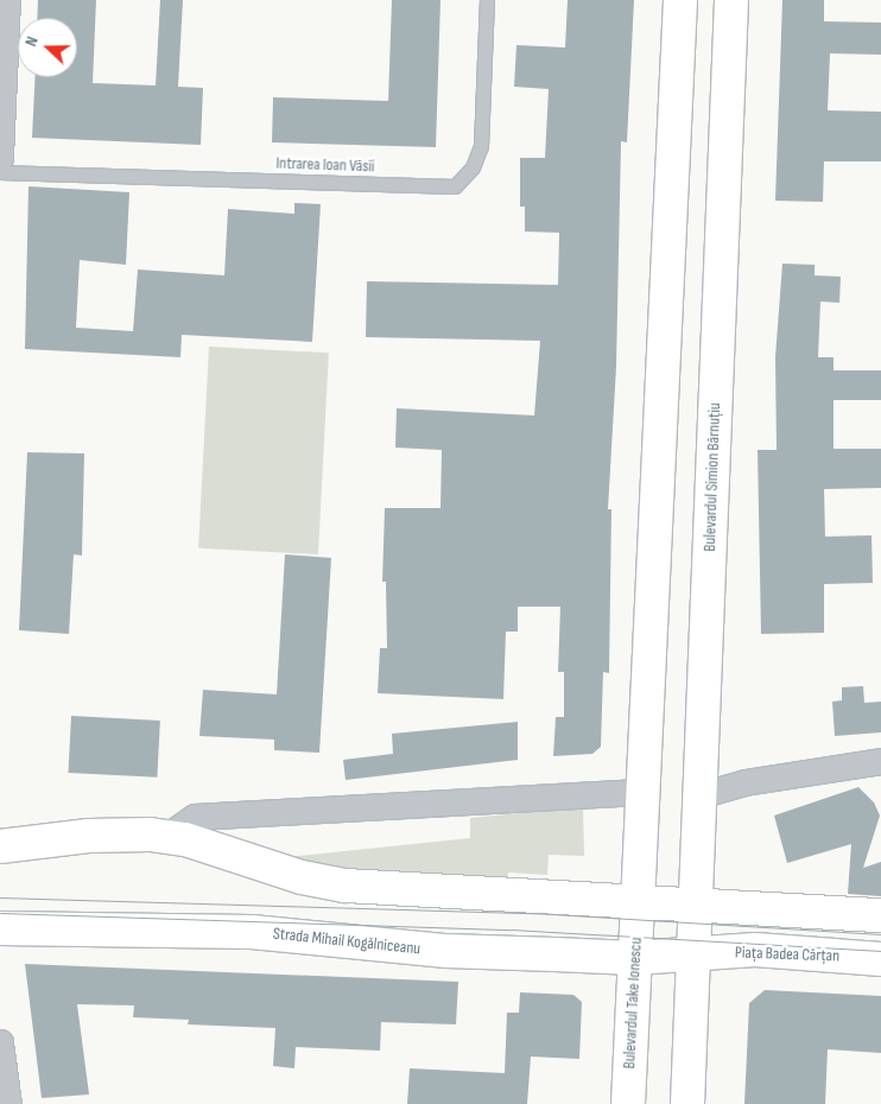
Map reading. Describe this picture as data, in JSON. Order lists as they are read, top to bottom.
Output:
{
  "streets": {
    "main road": [
      "Bulevardul Simion Bărnuțiu",
      "Strada Mihail Kogălniceanu",
      "Piața Badea Cârțan",
      "Bulevardul Take Ionescu"
    ],
    "lane": ["Intrarea Ioan Văsîi"]
  },
  "crossings": [
    ["Bulevardul Simion Bărnuțiu", "Strada Mihail Kogălniceanu"],
    ["Bulevardul Simion Bărnuțiu", "Piața Badea Cârțan"],
    ["Strada Mihail Kogălniceanu", "Piața Badea Cârțan"],
    ["Strada Mihail Kogălniceanu", "Bulevardul Take Ionescu"]
  ],
  "north": "left"
}
